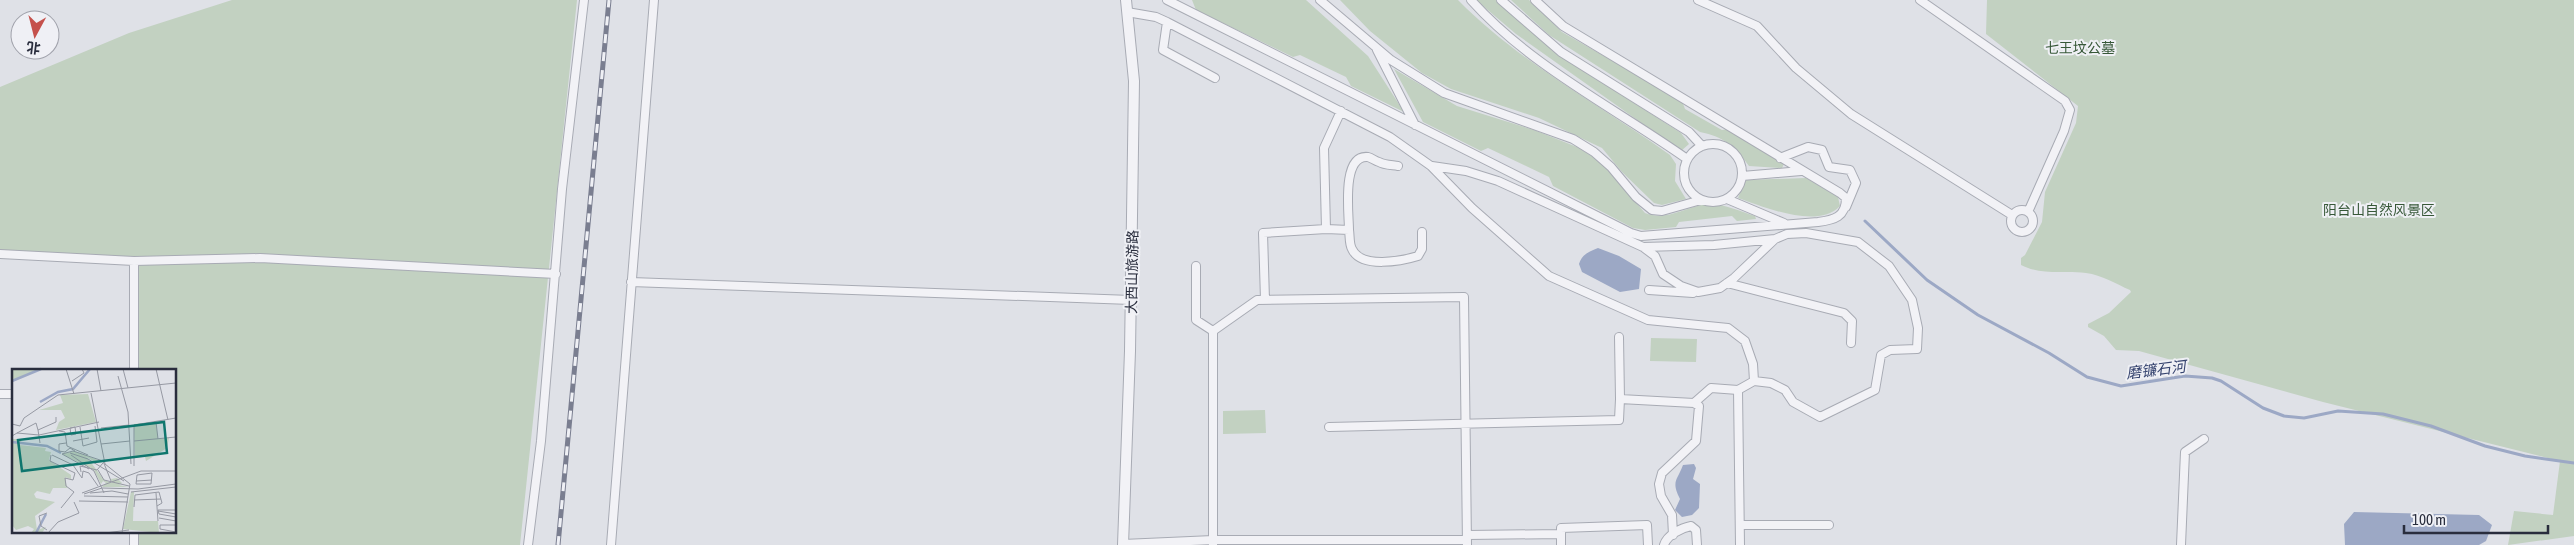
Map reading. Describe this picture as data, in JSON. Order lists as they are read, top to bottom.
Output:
{
  "streets": {
    "street": ["大西山旅游路"]
  },
  "water": ["磨镰石河"],
  "parks": ["七王坟公墓", "阳台山自然风景区"],
  "scale_bar": "100 m",
  "north": "bottom"
}
